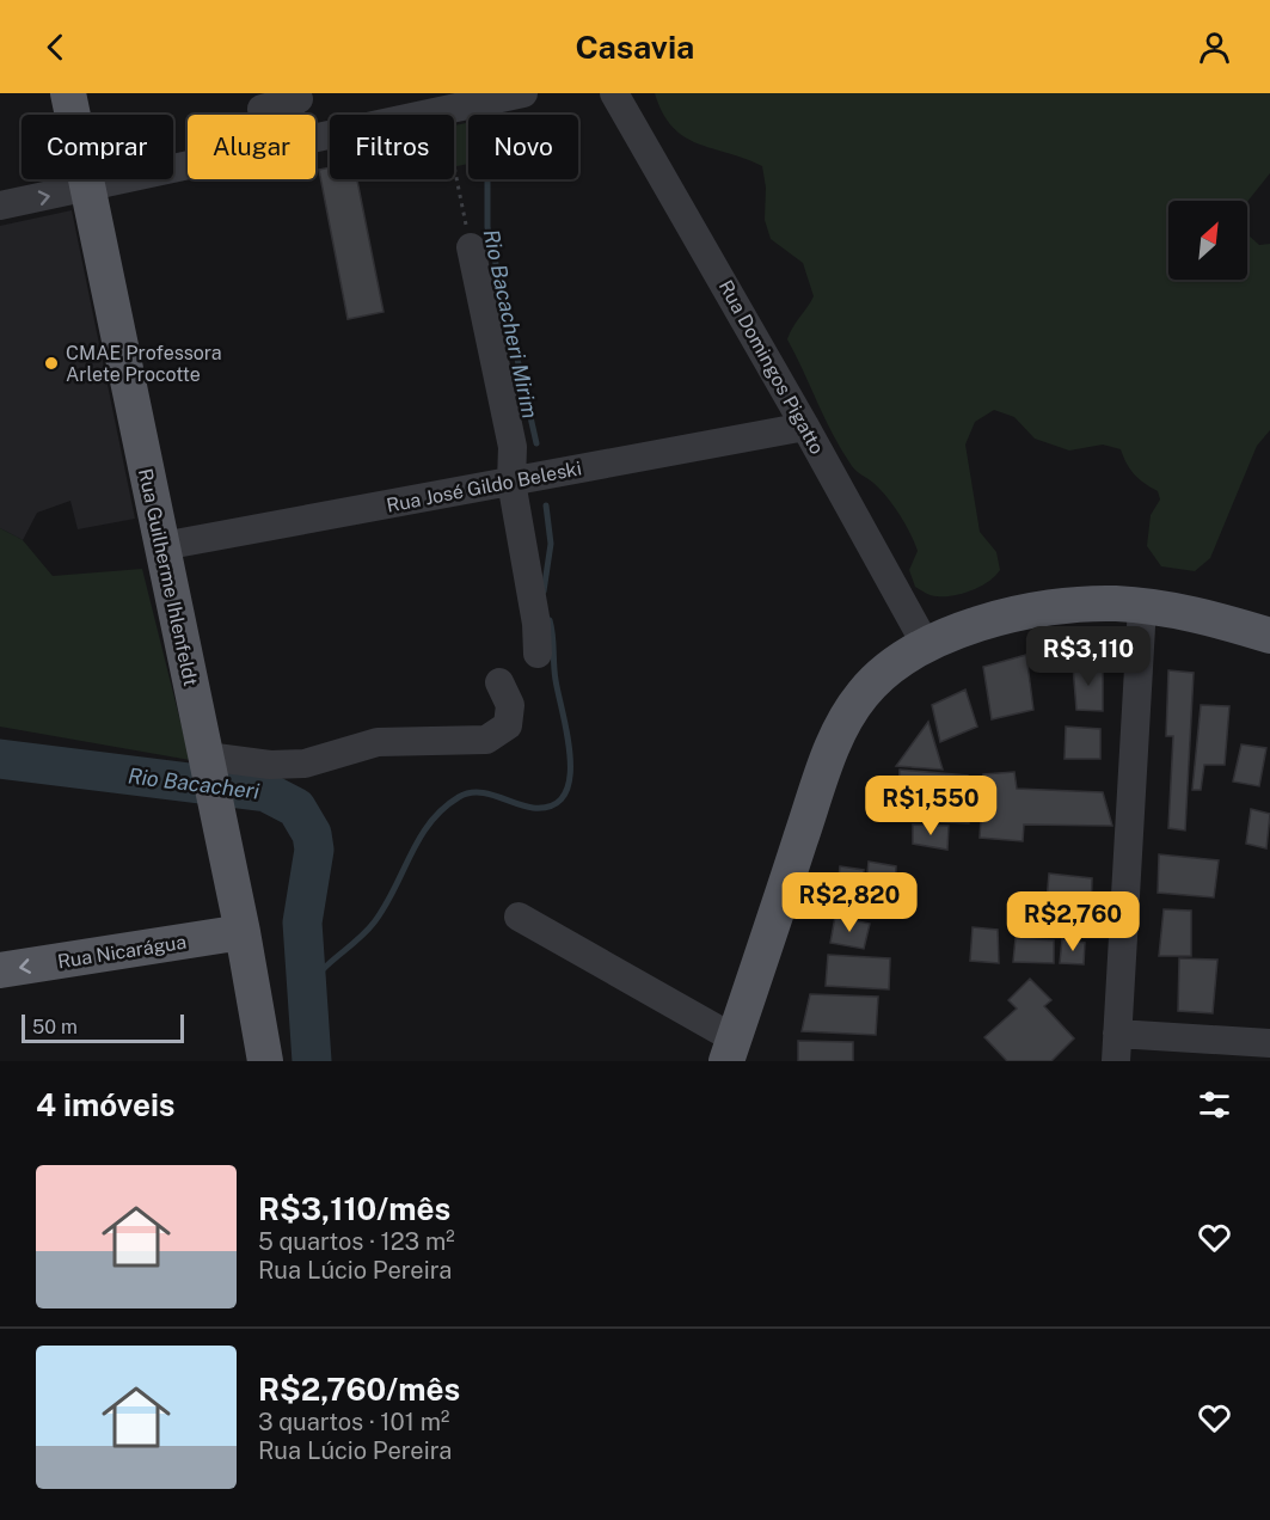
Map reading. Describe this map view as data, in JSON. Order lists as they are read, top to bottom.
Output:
{
  "streets": {
    "main road": ["Rua Guilherme Ihlenfeldt", "Rua Nicarágua"],
    "street": ["Rua Domingos Pigatto", "Rua José Gildo Beleski"]
  },
  "crossings": [
    ["Rua Domingos Pigatto", "Rua José Gildo Beleski"],
    ["Rua José Gildo Beleski", "Rua Guilherme Ihlenfeldt"],
    ["Rua Guilherme Ihlenfeldt", "Rua Nicarágua"]
  ],
  "one_way": ["Rua Nicarágua"],
  "water": ["Rio Bacacheri Mirim", "Rio Bacacheri"],
  "places": ["CMAE Professora Arlete Procotte"],
  "scale_bar": "50 m",
  "north": "top right",
  "page": {
    "header": "Casavia",
    "chip": [
      "Comprar",
      "Alugar",
      "Filtros",
      "Novo"
    ],
    "price": [
      "R$3,110",
      "R$1,550",
      "R$2,820",
      "R$2,760"
    ],
    "scale": "50 m",
    "heading": "4 imóveis",
    "list": [
      {
        "name": "R$3,110/mês",
        "note": "5 quartos · 123 m² · Rua Lúcio Pereira"
      },
      {
        "name": "R$2,760/mês",
        "note": "3 quartos · 101 m² · Rua Lúcio Pereira"
      }
    ]
  }
}
